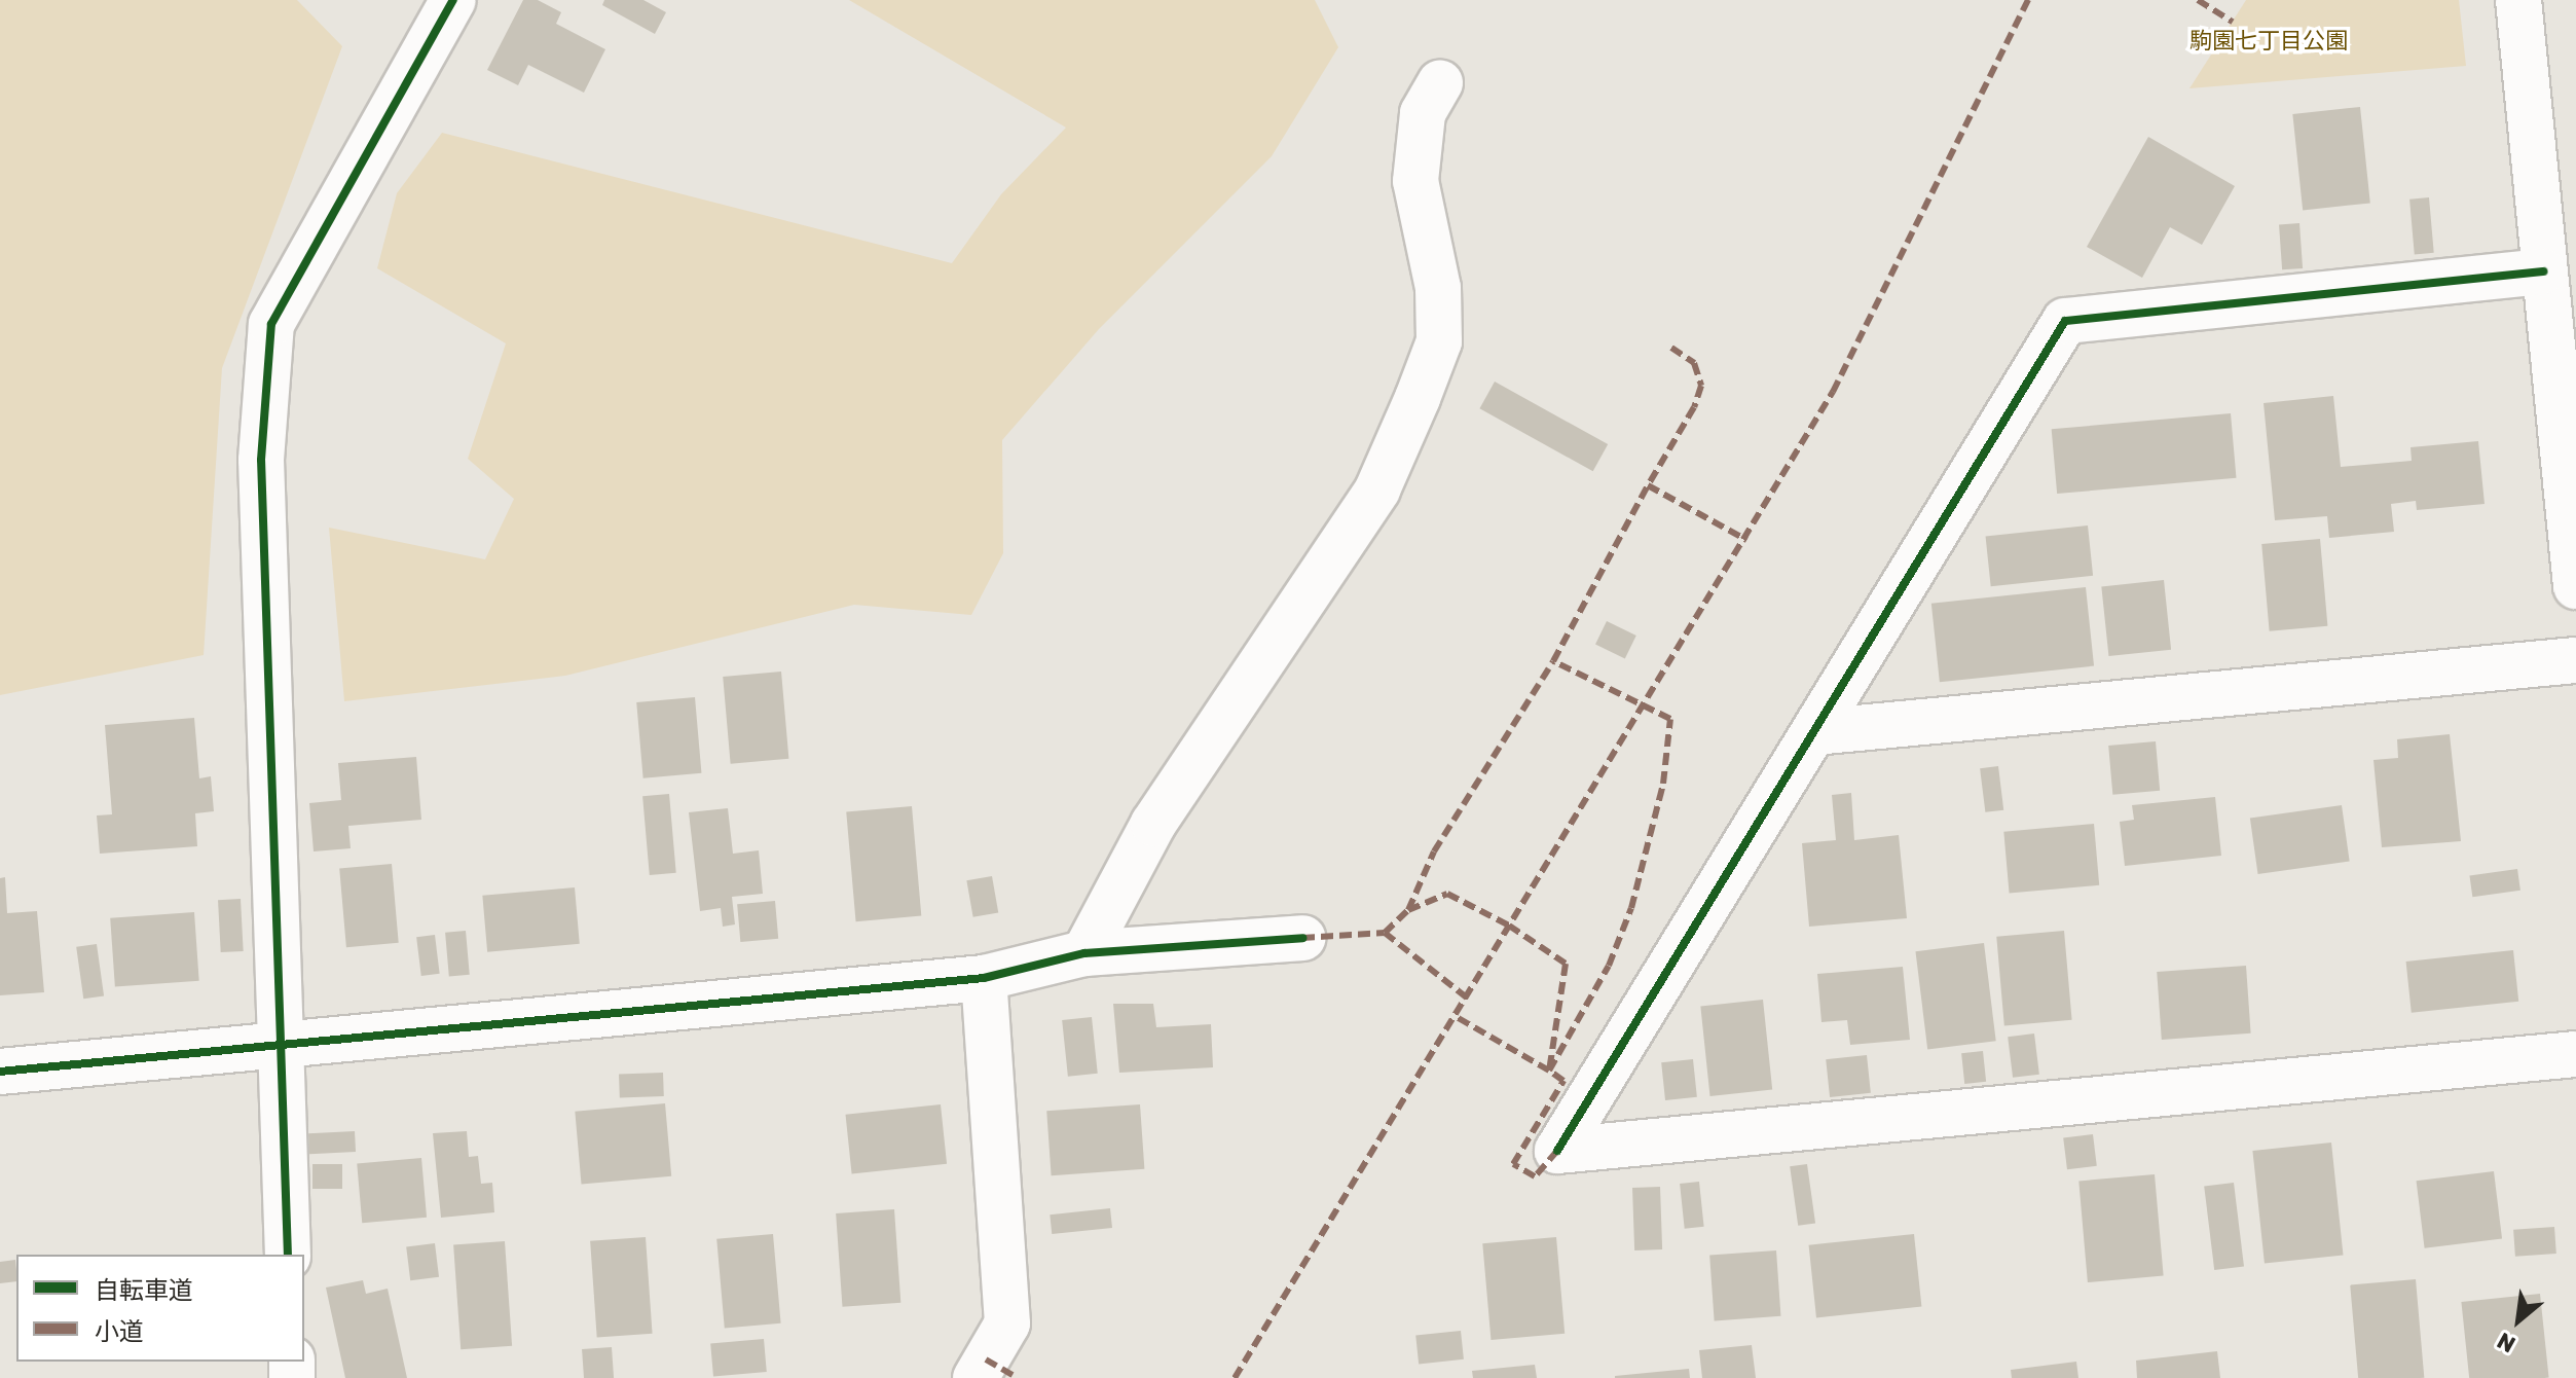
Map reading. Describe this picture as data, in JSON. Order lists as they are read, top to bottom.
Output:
{
  "parks": ["駒園七丁目公園"],
  "legend": ["自転車道", "小道"],
  "north": "bottom left"
}
